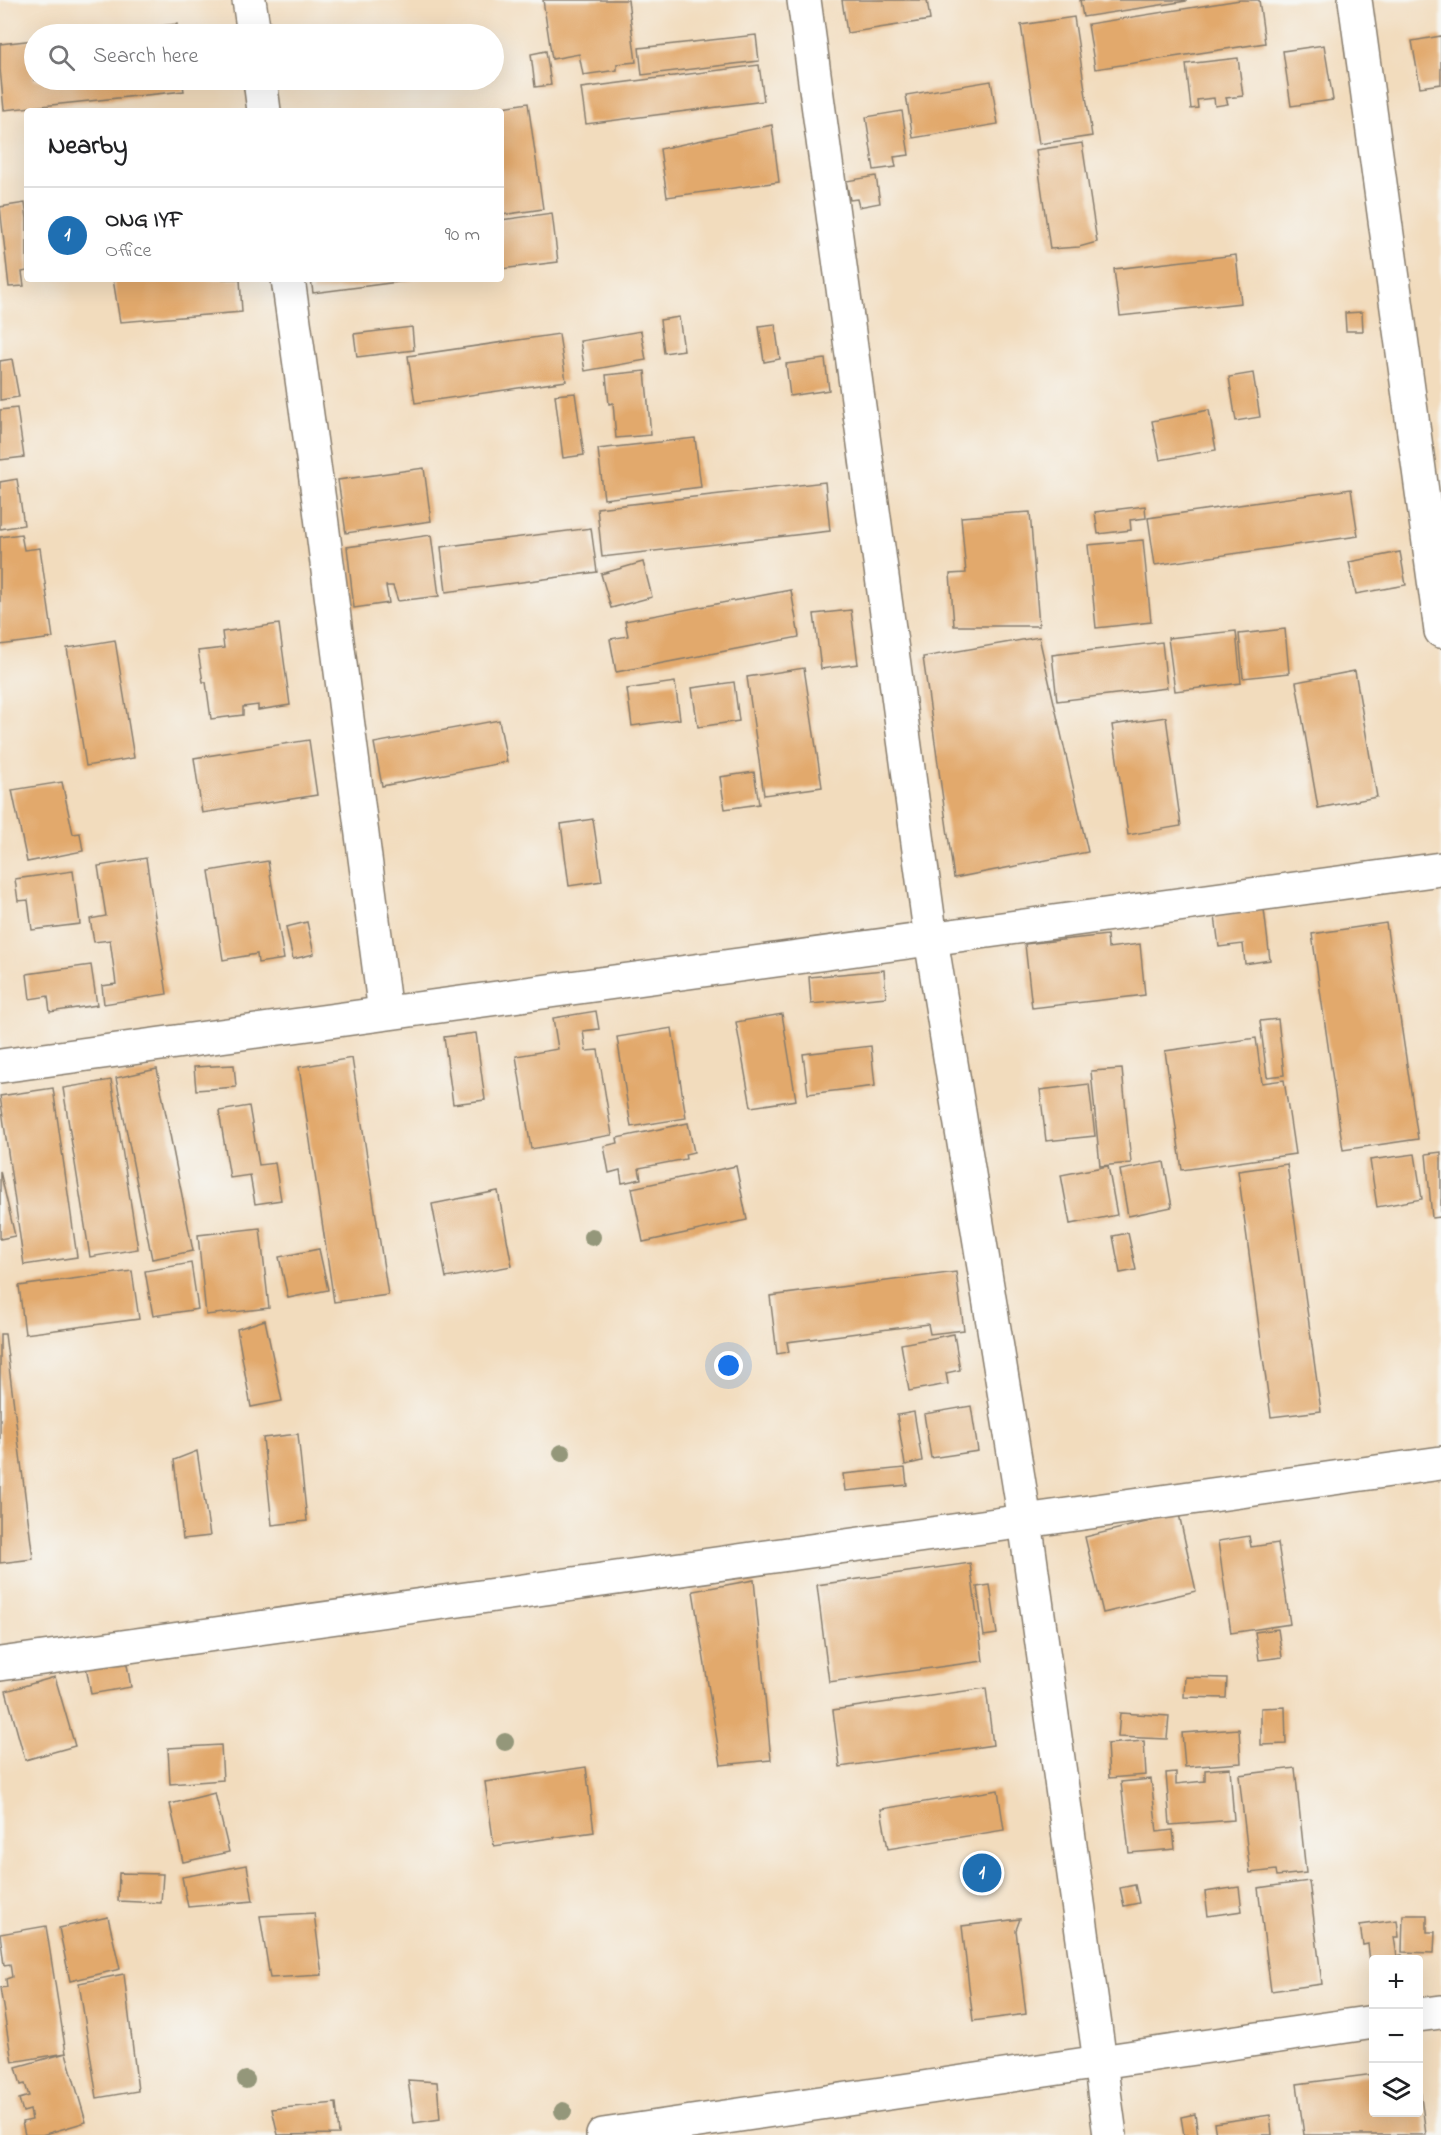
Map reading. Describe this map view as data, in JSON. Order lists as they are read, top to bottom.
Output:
{
  "page": {
    "search": "Search here",
    "heading": "Nearby",
    "list": [
      {
        "mark": "1",
        "name": "ONG IYF",
        "note": "Office",
        "value": "90 m"
      }
    ],
    "pins": "1",
    "map_buttons": ["+", "−"]
  }
}
